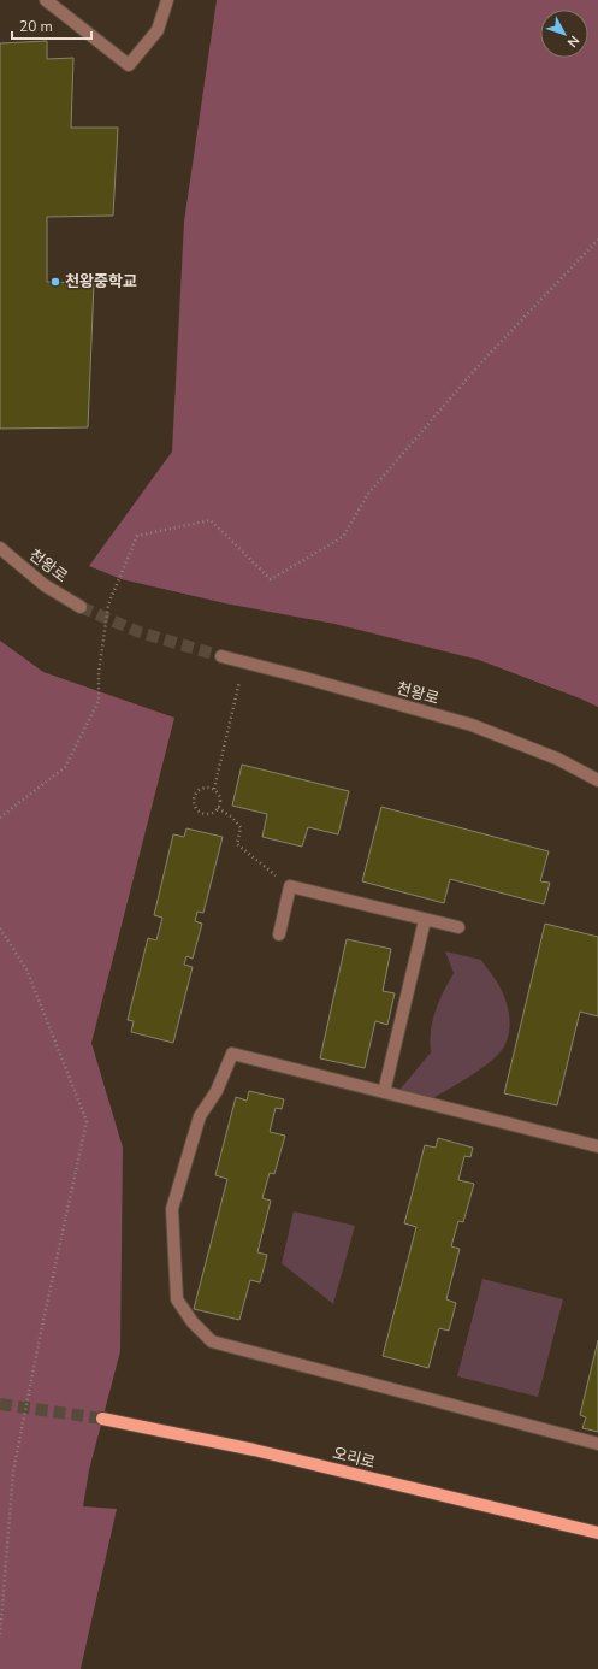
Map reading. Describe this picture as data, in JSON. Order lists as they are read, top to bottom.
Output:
{
  "streets": {
    "main road": ["오리로"],
    "street": ["천왕로"]
  },
  "places": ["천왕중학교"],
  "scale_bar": "20 m",
  "north": "bottom right"
}
